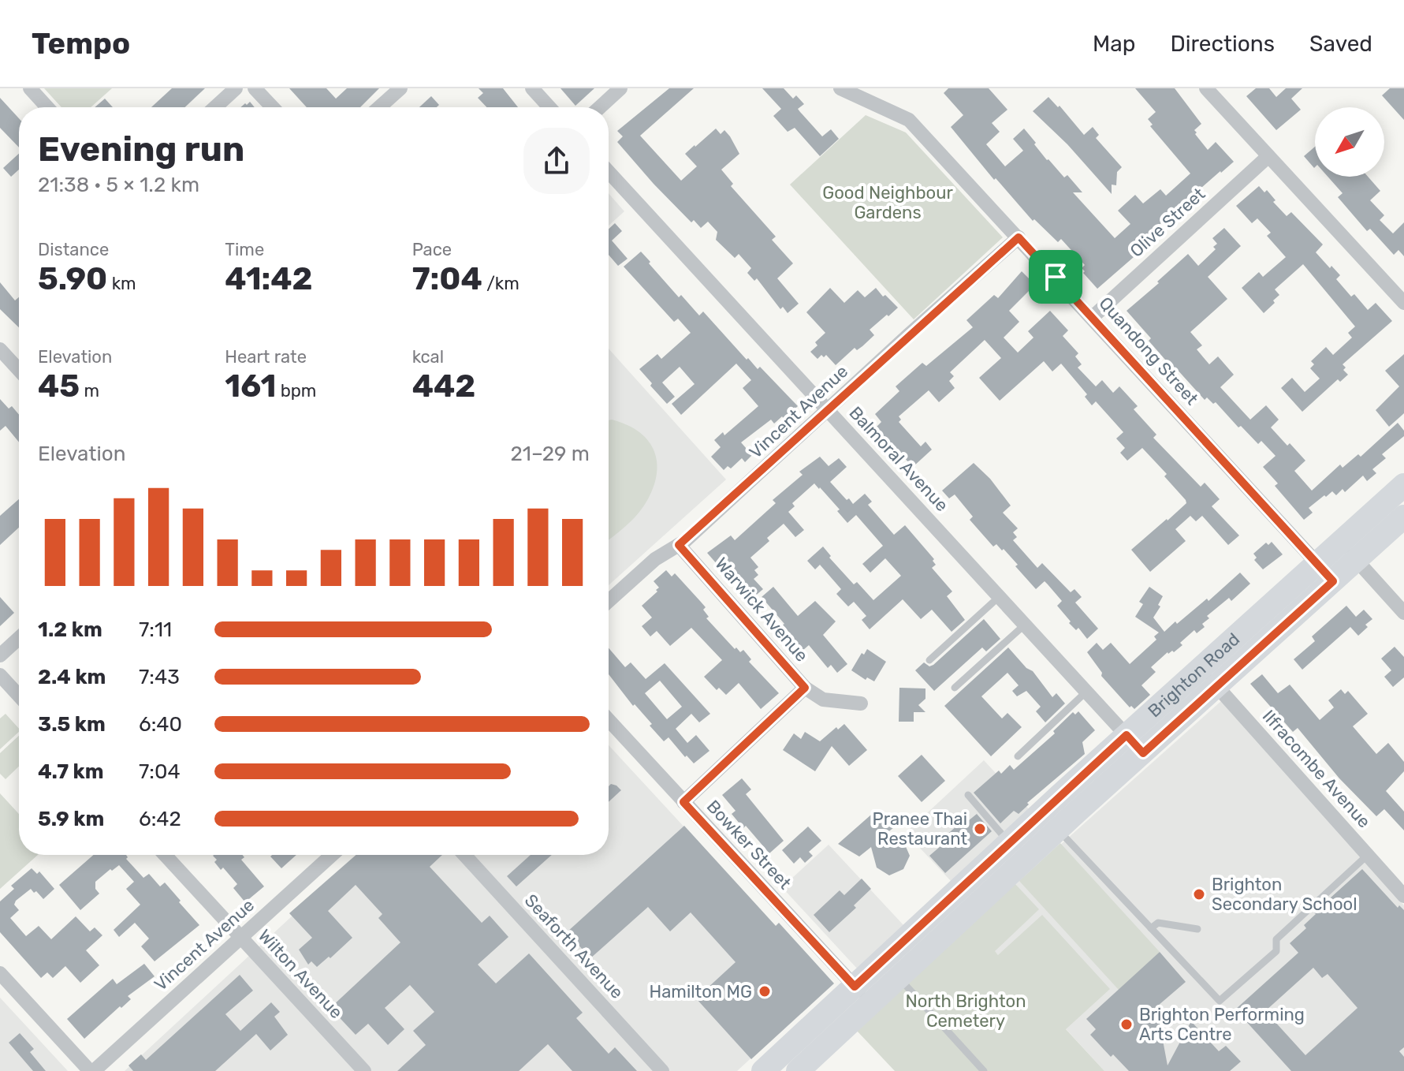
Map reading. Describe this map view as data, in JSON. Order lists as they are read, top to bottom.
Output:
{
  "streets": {
    "main road": ["Brighton Road"],
    "street": [
      "Olive Street",
      "Quandong Street",
      "Vincent Avenue",
      "Balmoral Avenue",
      "Warwick Avenue",
      "Ilfracombe Avenue",
      "Bowker Street",
      "Seaforth Avenue",
      "Wilton Avenue"
    ]
  },
  "crossings": [
    ["Olive Street", "Quandong Street"],
    ["Quandong Street", "Vincent Avenue"],
    ["Quandong Street", "Brighton Road"],
    ["Vincent Avenue", "Balmoral Avenue"],
    ["Vincent Avenue", "Warwick Avenue"],
    ["Vincent Avenue", "Wilton Avenue"],
    ["Balmoral Avenue", "Brighton Road"],
    ["Warwick Avenue", "Bowker Street"],
    ["Brighton Road", "Ilfracombe Avenue"],
    ["Brighton Road", "Bowker Street"]
  ],
  "parks": ["Good Neighbour Gardens", "North Brighton Cemetery"],
  "places": [
    "Pranee Thai Restaurant",
    "Brighton Secondary School",
    "Hamilton MG",
    "Brighton Performing Arts Centre"
  ],
  "north": "bottom left",
  "page": {
    "header": "Tempo",
    "nav": ["Map", "Directions", "Saved"],
    "heading": ["Evening run", "21:38 · 5 × 1.2 km"],
    "stats": [
      ["Distance", "5.90 km"],
      ["Time", "41:42"],
      ["Pace", "7:04 /km"],
      ["Elevation", "45 m"],
      ["Heart rate", "161 bpm"],
      ["kcal", "442"]
    ],
    "chart": ["Elevation", "21–29 m"],
    "list": [
      {
        "name": "1.2 km",
        "note": "7:11"
      },
      {
        "name": "2.4 km",
        "note": "7:43"
      },
      {
        "name": "3.5 km",
        "note": "6:40"
      },
      {
        "name": "4.7 km",
        "note": "7:04"
      },
      {
        "name": "5.9 km",
        "note": "6:42"
      }
    ]
  }
}
